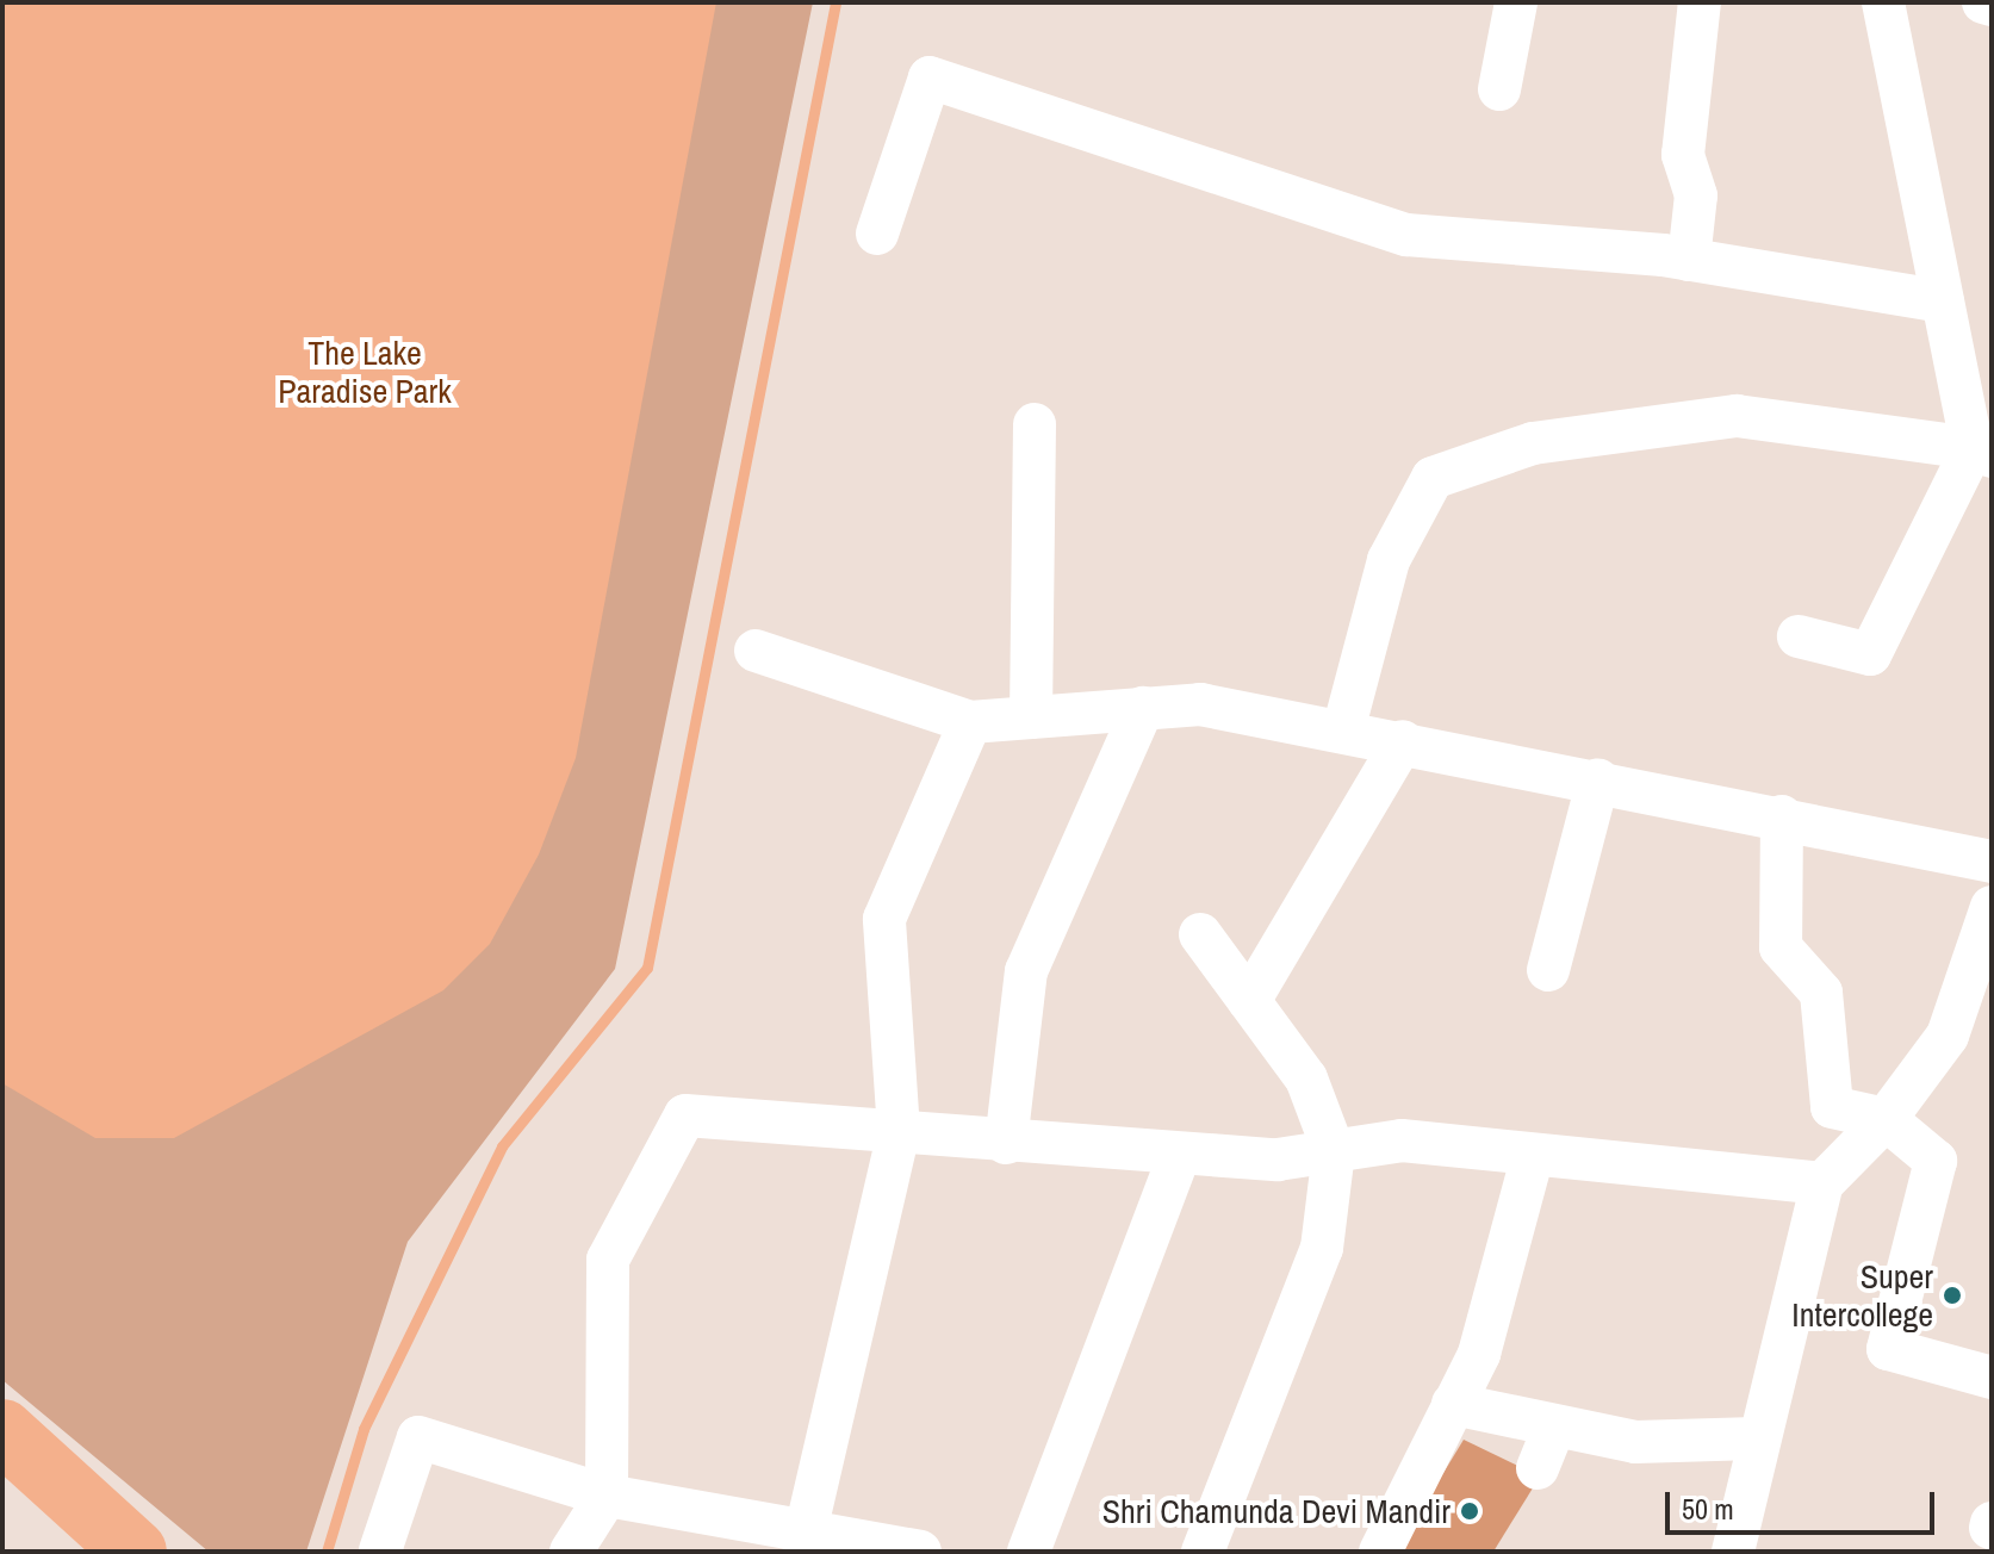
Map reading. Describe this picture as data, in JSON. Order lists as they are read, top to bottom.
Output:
{
  "parks": ["The Lake Paradise Park"],
  "places": ["Super Intercollege", "Shri Chamunda Devi Mandir"],
  "scale_bar": "50 m"
}
